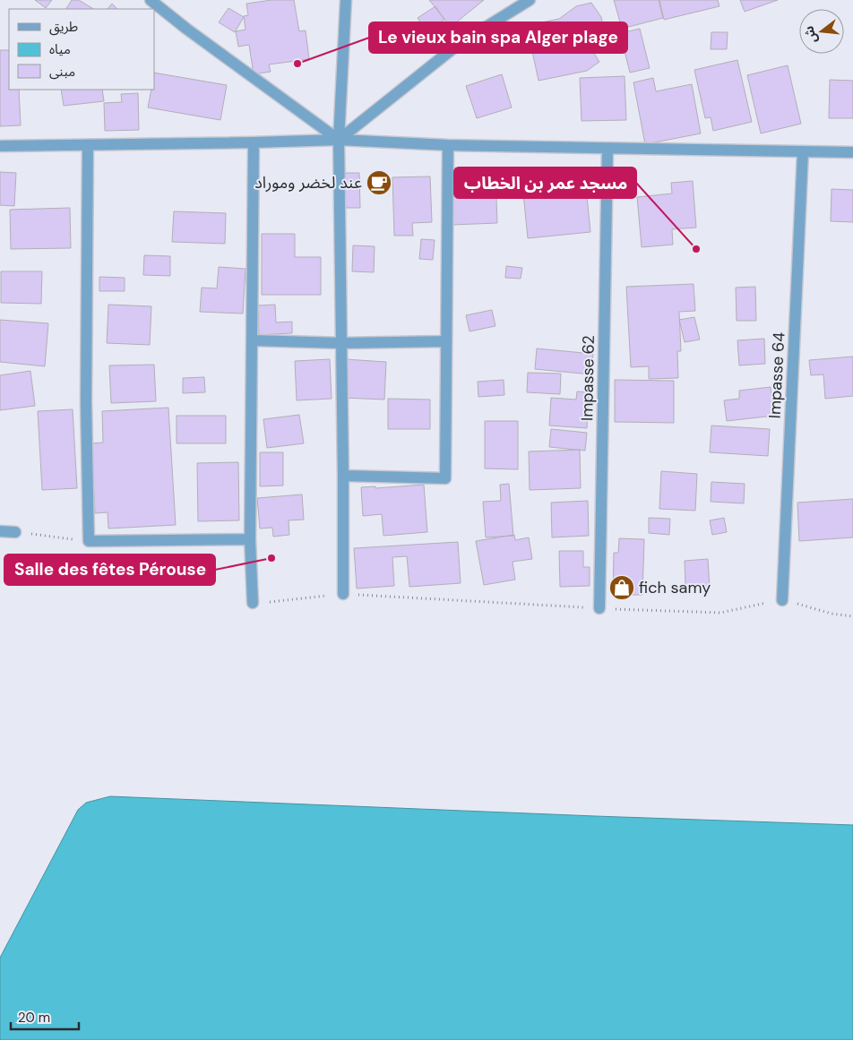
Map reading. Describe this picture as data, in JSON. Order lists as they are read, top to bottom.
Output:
{
  "streets": {
    "street": ["Impasse 64", "Impasse 62"]
  },
  "places": {
    "other": ["Le vieux bain spa Alger plage", "مسجد عمر بن الخطاب", "Salle des fêtes Pérouse"],
    "cafe": ["عند لخضر وموراد"],
    "shop": ["fich samy"]
  },
  "legend": ["طريق", "مياه", "مبنى"],
  "scale_bar": "20 m",
  "north": "left"
}
